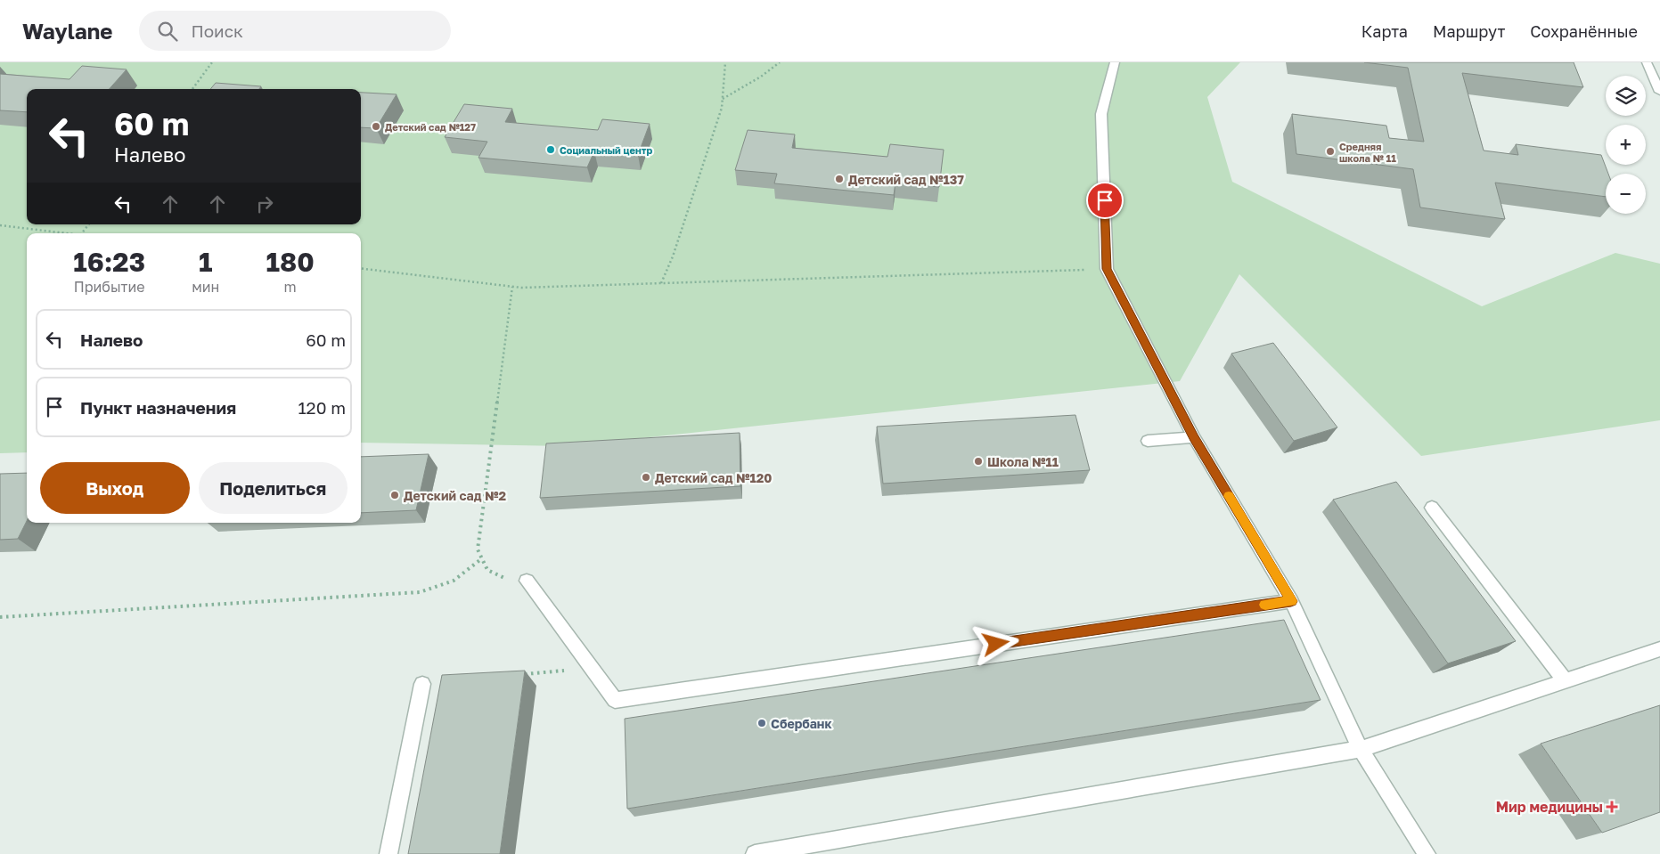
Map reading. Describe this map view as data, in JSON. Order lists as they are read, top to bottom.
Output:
{
  "places": {
    "other": [
      "Детский сад №127",
      "Социальный центр",
      "Средняя школа № 11",
      "Детский сад №137",
      "Школа №11",
      "Детский сад №120",
      "Детский сад №2",
      "Сбербанк"
    ],
    "health": ["Мир медицины"]
  },
  "page": {
    "header": "Waylane",
    "search": "Поиск",
    "nav": ["Карта", "Маршрут", "Сохранённые"],
    "map_buttons": ["+", "−"],
    "turn": ["60 m", "Налево"],
    "eta": [
      "16:23",
      "Прибытие",
      "1",
      "мин",
      "180",
      "m"
    ],
    "list": [
      {
        "name": "Налево",
        "value": "60 m"
      },
      {
        "name": "Пункт назначения",
        "value": "120 m"
      }
    ],
    "buttons": ["Выход", "Поделиться"]
  }
}
